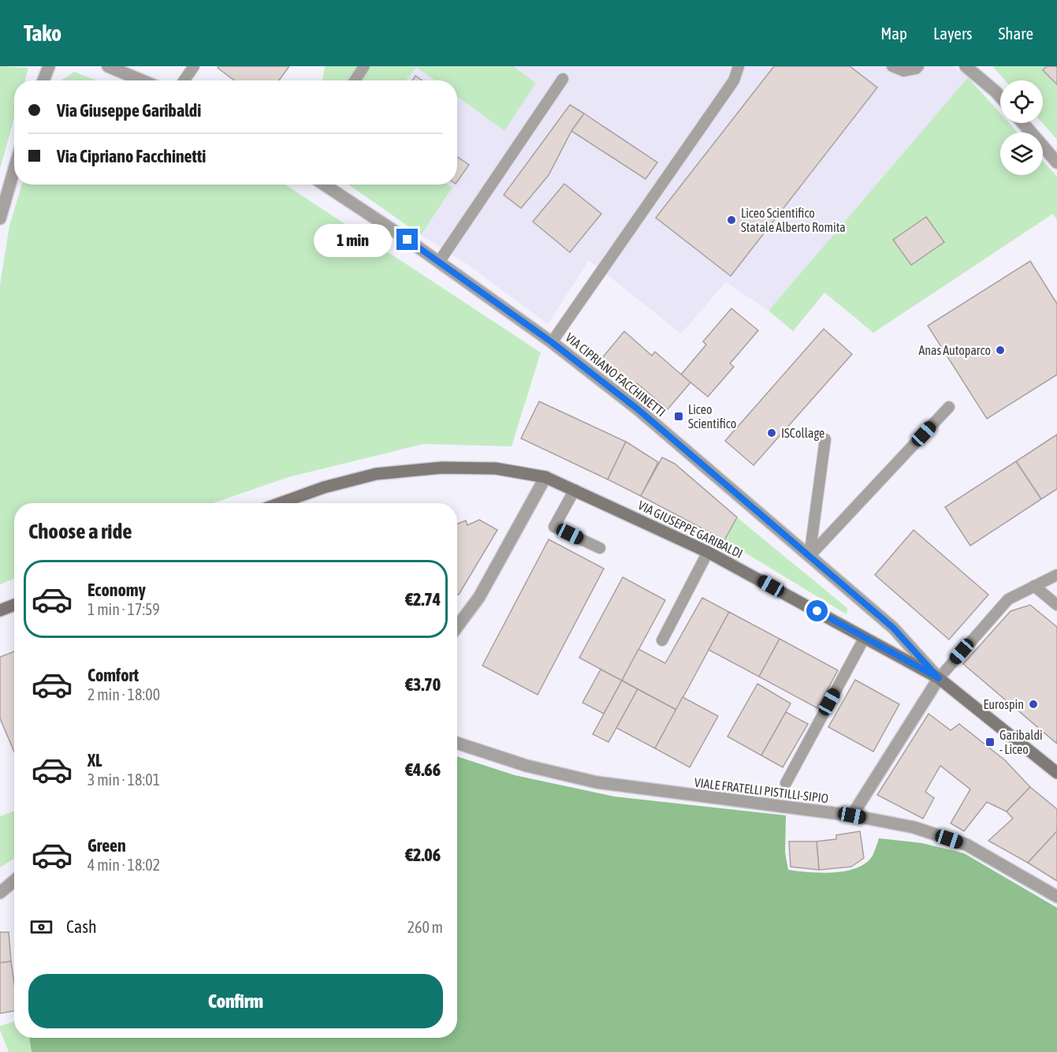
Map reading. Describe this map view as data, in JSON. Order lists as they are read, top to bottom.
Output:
{
  "streets": {
    "main road": ["VIA GIUSEPPE GARIBALDI"],
    "street": ["VIA CIPRIANO FACCHINETTI", "VIALE FRATELLI PISTILLI-SIPIO"]
  },
  "crossings": [
    ["VIA CIPRIANO FACCHINETTI", "VIA GIUSEPPE GARIBALDI"]
  ],
  "places": {
    "other": [
      "Liceo Scientifico Statale Alberto Romita",
      "Anas Autoparco",
      "ISCollage",
      "Eurospin"
    ],
    "transit": ["Liceo Scientifico", "Garibaldi - Liceo"]
  },
  "page": {
    "header": "Tako",
    "nav": ["Map", "Layers", "Share"],
    "banner": ["Via Giuseppe Garibaldi", "Via Cipriano Facchinetti"],
    "bubble": "1 min",
    "heading": "Choose a ride",
    "list": [
      {
        "name": "Economy",
        "note": "1 min · 17:59",
        "value": "€2.74"
      },
      {
        "name": "Comfort",
        "note": "2 min · 18:00",
        "value": "€3.70"
      },
      {
        "name": "XL",
        "note": "3 min · 18:01",
        "value": "€4.66"
      },
      {
        "name": "Green",
        "note": "4 min · 18:02",
        "value": "€2.06"
      }
    ],
    "pay": ["Cash", "260 m"],
    "buttons": "Confirm"
  }
}
